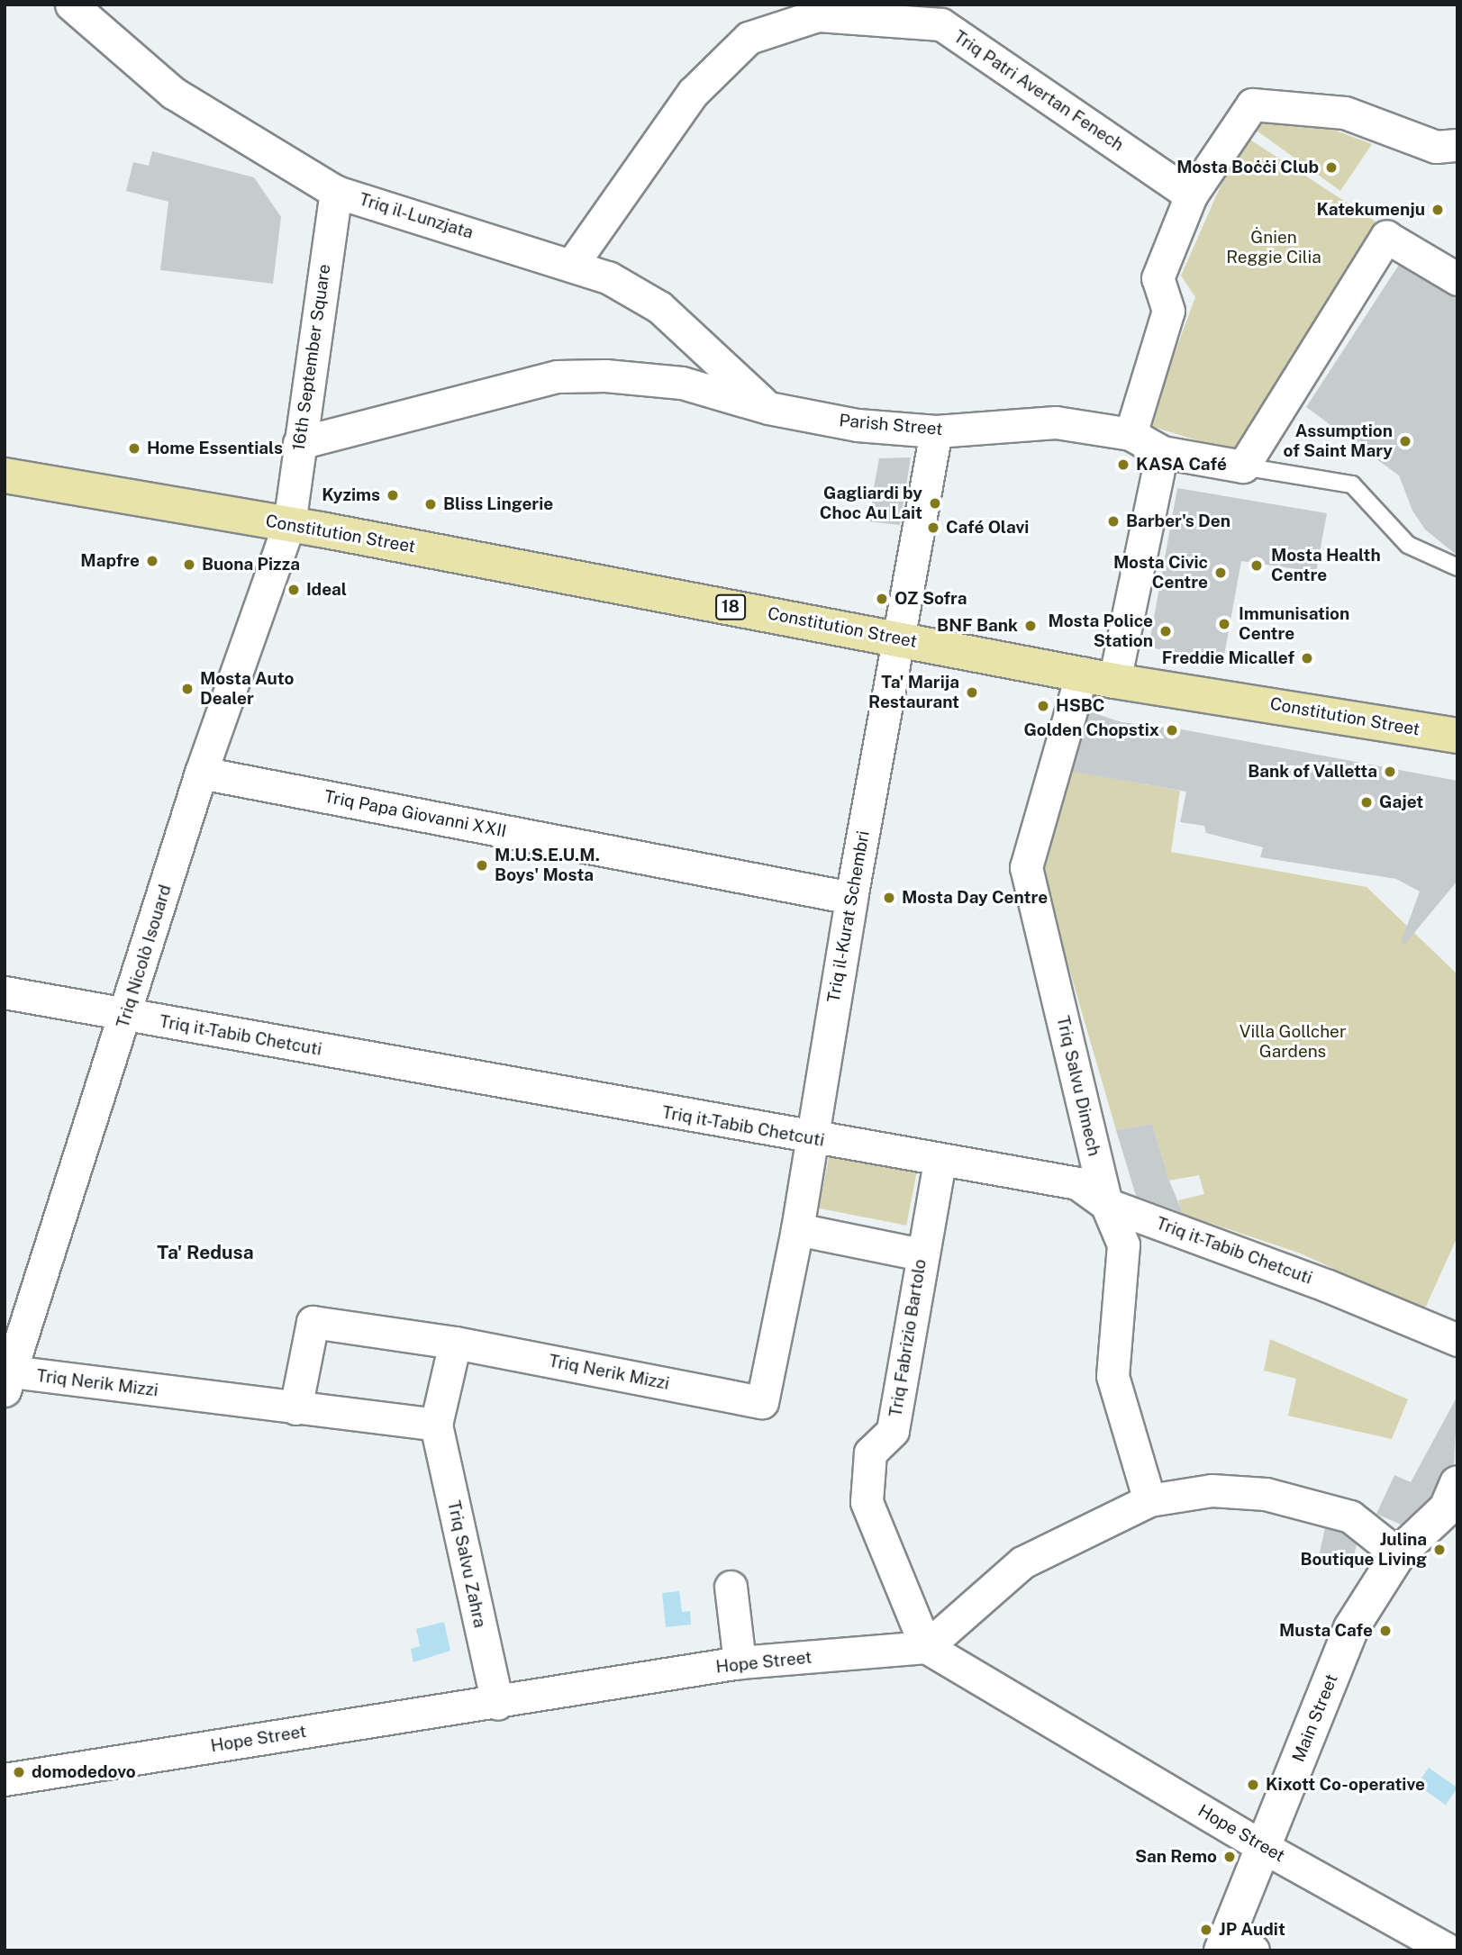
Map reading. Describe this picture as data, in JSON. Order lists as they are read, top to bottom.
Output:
{
  "streets": {
    "main road": ["Constitution Street", "18", "Main Street"],
    "street": [
      "Triq Patri Avertan Fenech",
      "Triq il-Lunzjata",
      "16th September Square",
      "Parish Street",
      "Triq Papa Giovanni XXII",
      "Triq il-Kurat Schembri",
      "Triq Nicolò Isouard",
      "Triq it-Tabib Chetcuti",
      "Triq Salvu Dimech",
      "Triq Fabrizio Bartolo",
      "Triq Nerik Mizzi",
      "Triq Salvu Zahra",
      "Hope Street"
    ]
  },
  "crossings": [
    ["Triq Patri Avertan Fenech", "Triq il-Lunzjata"],
    ["Triq il-Lunzjata", "16th September Square"],
    ["Triq il-Lunzjata", "Parish Street"],
    ["16th September Square", "Parish Street"],
    ["16th September Square", "Constitution Street"],
    ["16th September Square", "Triq Nicolò Isouard"],
    ["Parish Street", "Triq il-Kurat Schembri"],
    ["Constitution Street", "Triq il-Kurat Schembri"],
    ["Constitution Street", "Triq Nicolò Isouard"],
    ["Constitution Street", "Triq Salvu Dimech"],
    ["Triq Papa Giovanni XXII", "Triq il-Kurat Schembri"],
    ["Triq Papa Giovanni XXII", "Triq Nicolò Isouard"],
    ["Triq il-Kurat Schembri", "Triq it-Tabib Chetcuti"],
    ["Triq il-Kurat Schembri", "Triq Nerik Mizzi"],
    ["Triq Nicolò Isouard", "Triq it-Tabib Chetcuti"],
    ["Triq Nicolò Isouard", "Triq Nerik Mizzi"],
    ["Triq it-Tabib Chetcuti", "Triq Salvu Dimech"],
    ["Triq it-Tabib Chetcuti", "Triq Fabrizio Bartolo"],
    ["Triq Fabrizio Bartolo", "Hope Street"],
    ["Triq Nerik Mizzi", "Triq Salvu Zahra"],
    ["Triq Salvu Zahra", "Hope Street"],
    ["Hope Street", "Main Street"]
  ],
  "districts": ["Ta' Redusa"],
  "parks": ["Ġnien Reggie Cilia", "Villa Gollcher Gardens"],
  "places": [
    "Mosta Boċċi Club",
    "Katekumenju",
    "Assumption of Saint Mary",
    "Home Essentials",
    "KASA Café",
    "Kyzims",
    "Gagliardi by Choc Au Lait",
    "Bliss Lingerie",
    "Barber's Den",
    "Café Olavi",
    "Mapfre",
    "Buona Pizza",
    "Mosta Health Centre",
    "Mosta Civic Centre",
    "Ideal",
    "OZ Sofra",
    "Immunisation Centre",
    "BNF Bank",
    "Mosta Police Station",
    "Freddie Micallef",
    "Mosta Auto Dealer",
    "Ta' Marija Restaurant",
    "HSBC",
    "Golden Chopstix",
    "Bank of Valletta",
    "Gajet",
    "M.U.S.E.U.M. Boys' Mosta",
    "Mosta Day Centre",
    "Julina Boutique Living",
    "Musta Cafe",
    "domodedovo",
    "Kixott Co-operative",
    "San Remo",
    "JP Audit"
  ]
}
